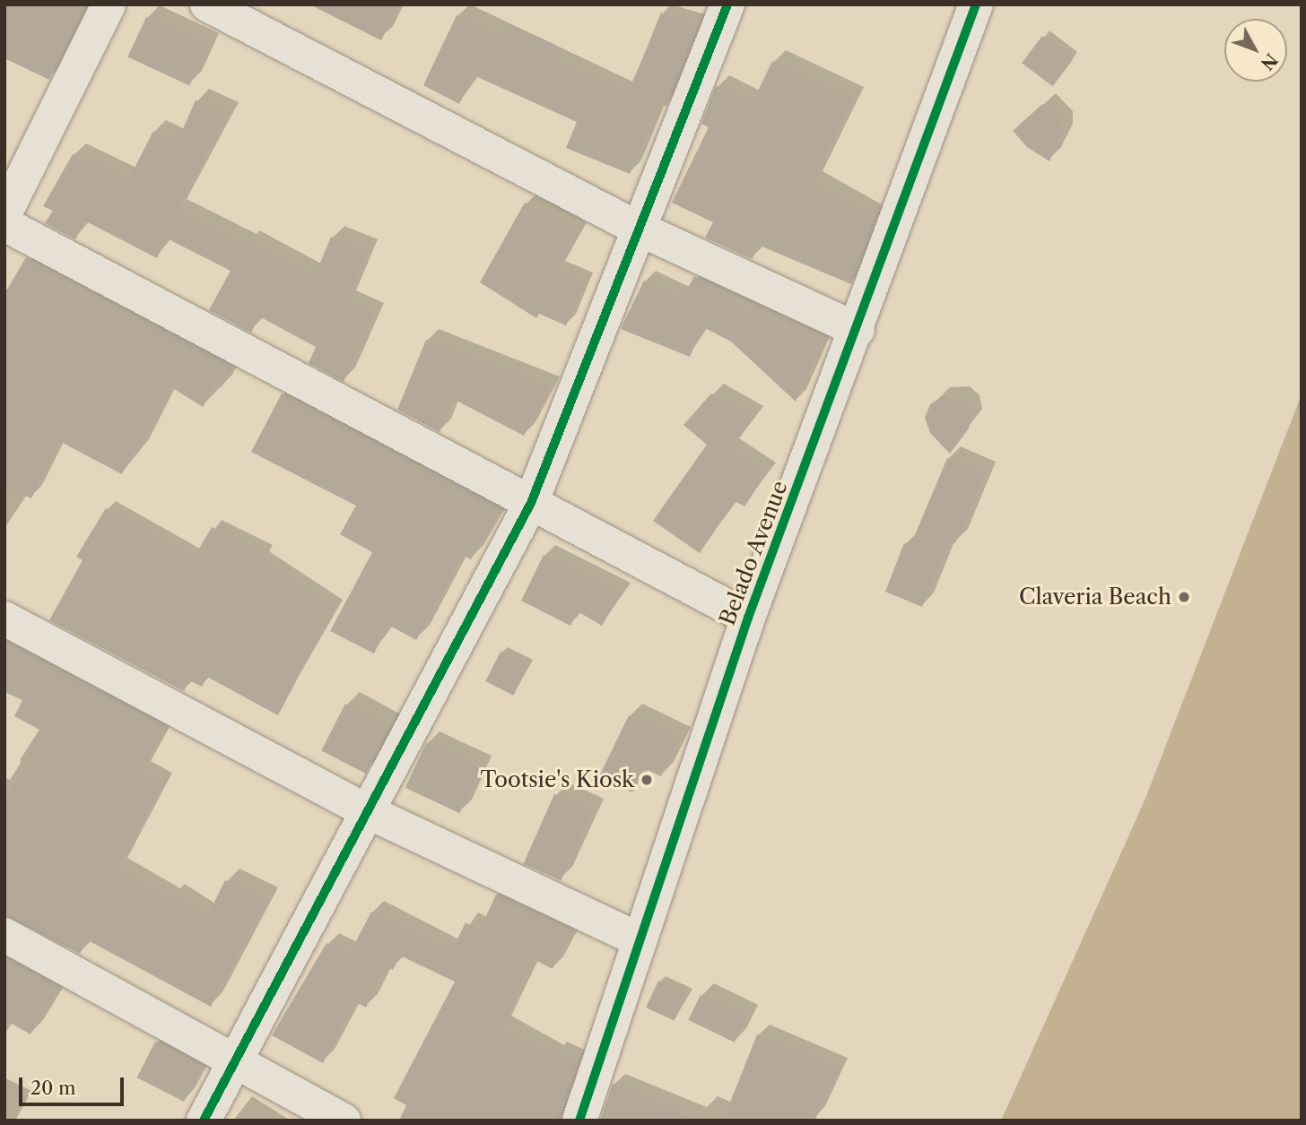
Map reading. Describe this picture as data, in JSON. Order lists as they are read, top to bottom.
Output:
{
  "streets": {
    "street": ["Belado Avenue"]
  },
  "places": ["Claveria Beach", "Tootsie's Kiosk"],
  "scale_bar": "20 m",
  "north": "bottom right"
}
